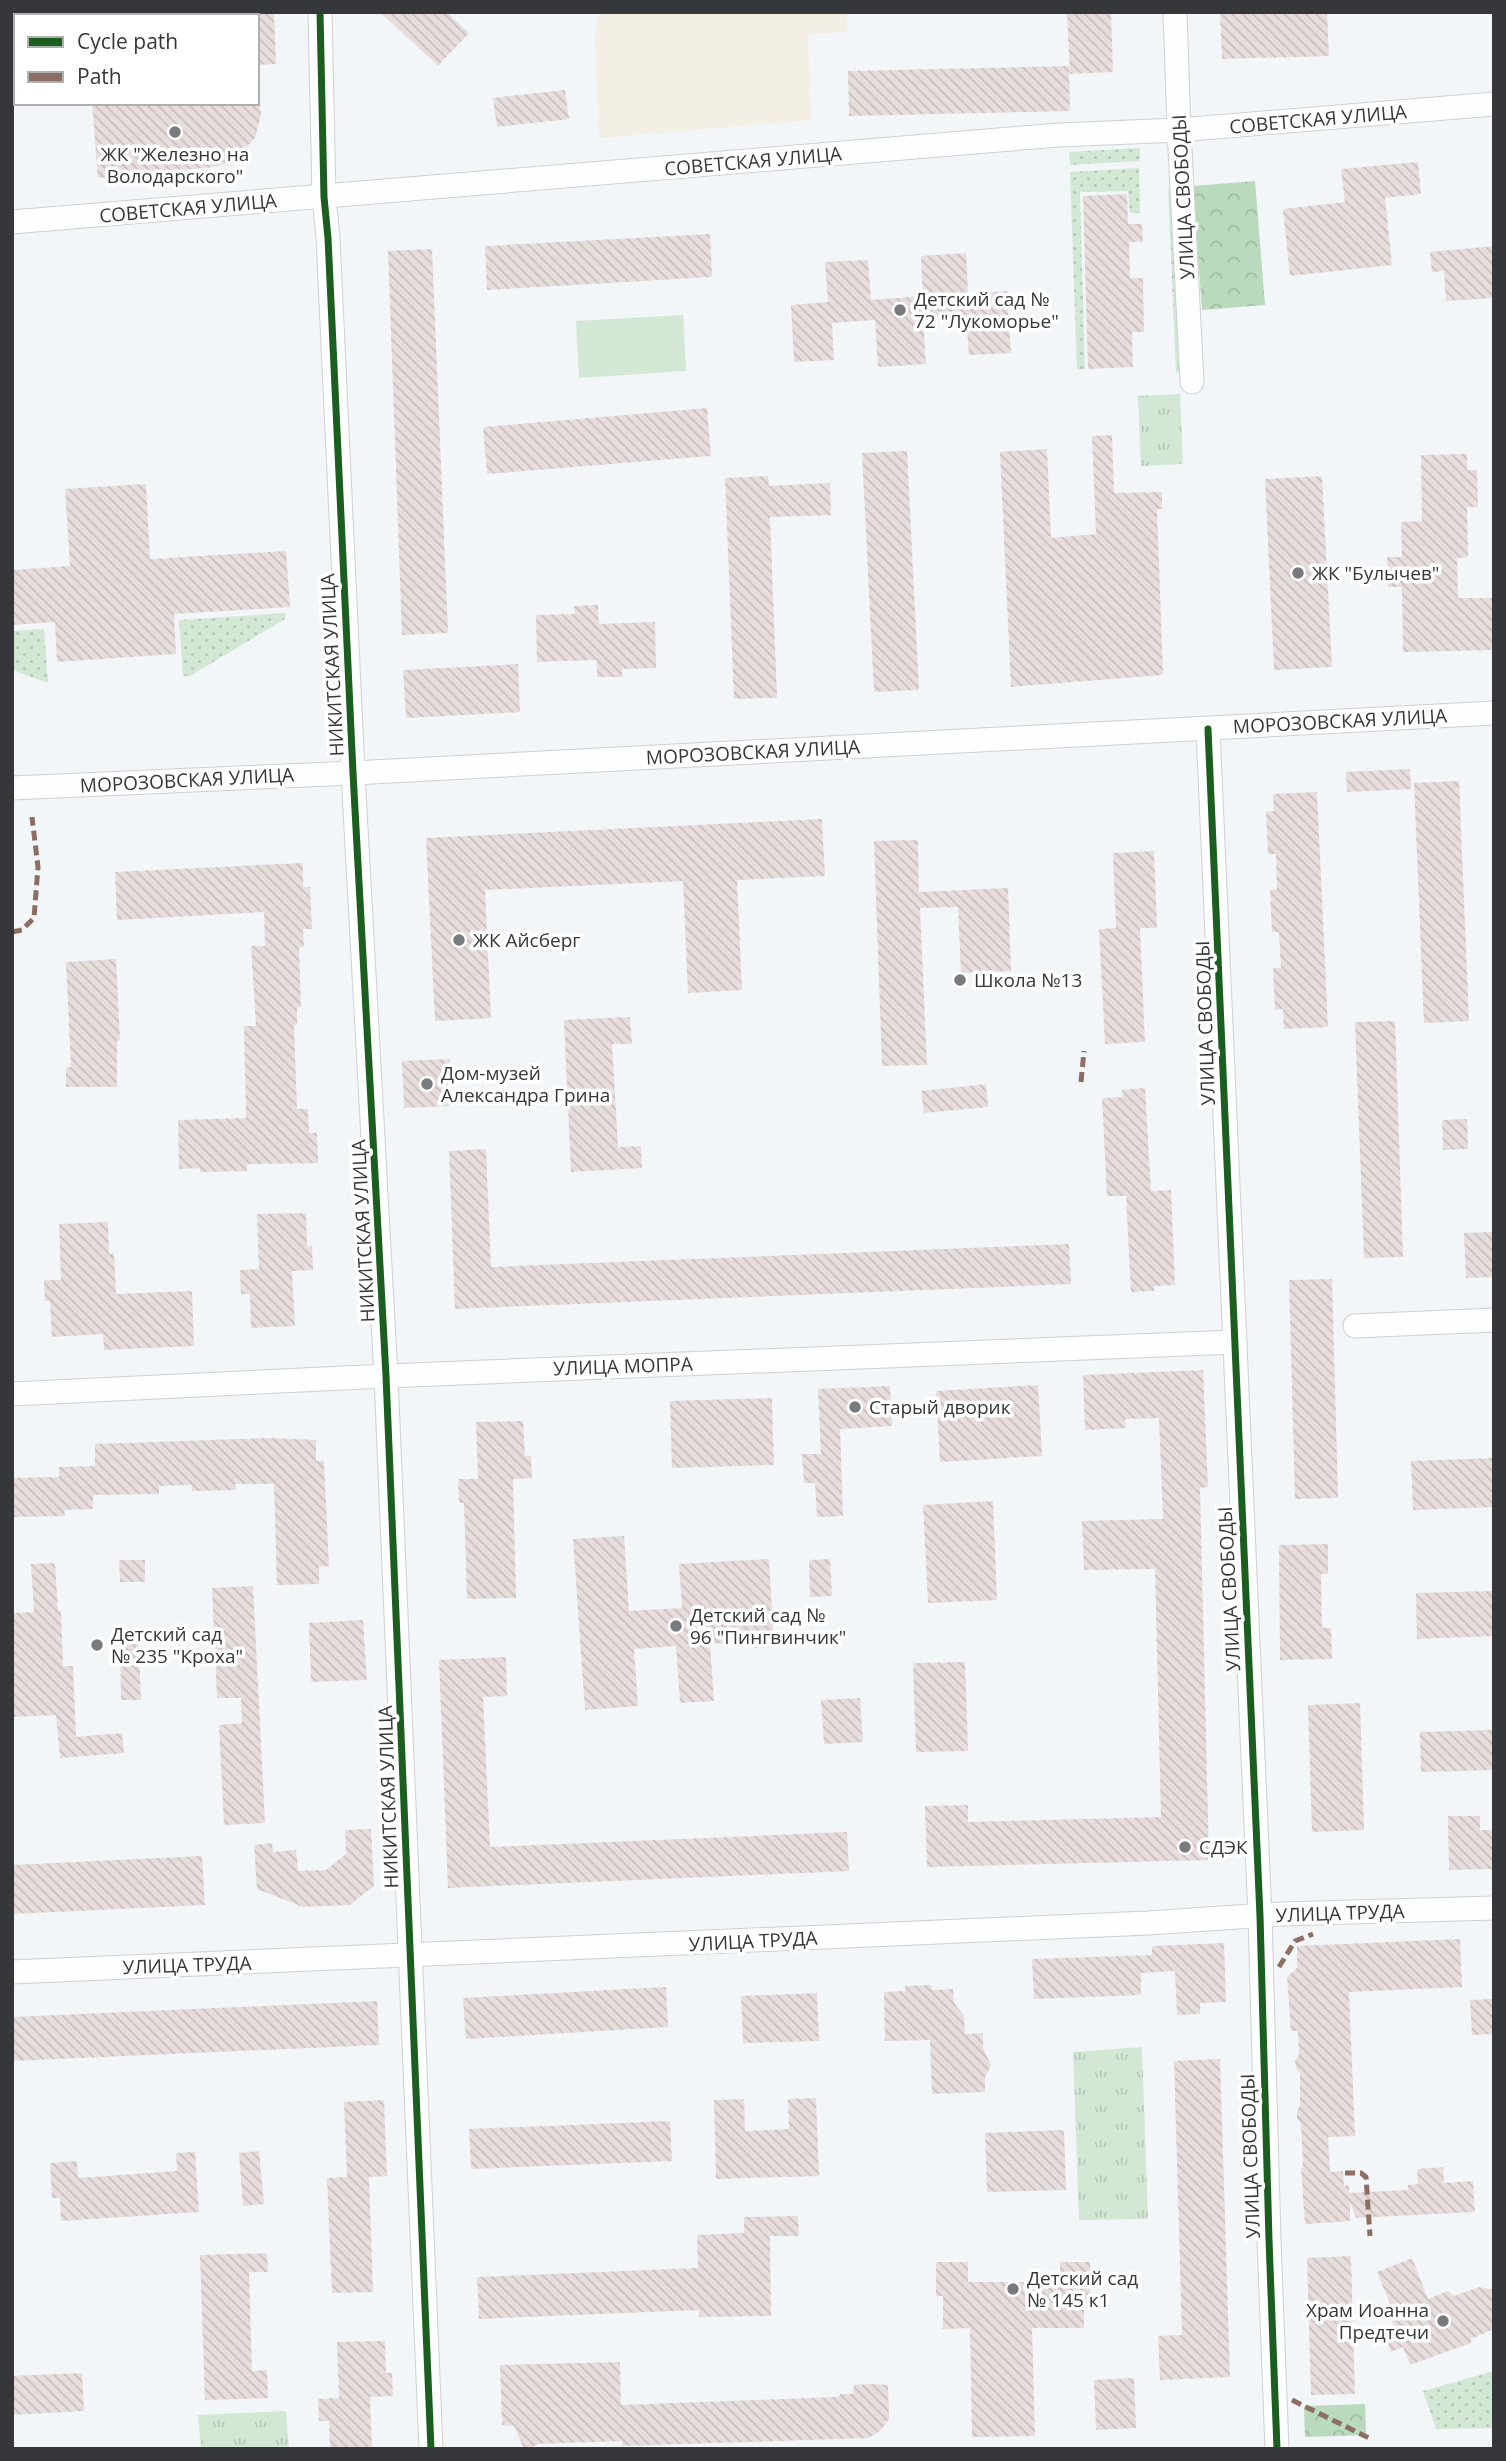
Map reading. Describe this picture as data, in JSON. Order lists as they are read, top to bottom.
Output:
{
  "streets": {
    "street": [
      "СОВЕТСКАЯ УЛИЦА",
      "УЛИЦА СВОБОДЫ",
      "НИКИТСКАЯ УЛИЦА",
      "МОРОЗОВСКАЯ УЛИЦА",
      "УЛИЦА МОПРА",
      "УЛИЦА ТРУДА"
    ]
  },
  "crossings": [
    ["СОВЕТСКАЯ УЛИЦА", "УЛИЦА СВОБОДЫ"],
    ["СОВЕТСКАЯ УЛИЦА", "НИКИТСКАЯ УЛИЦА"],
    ["УЛИЦА СВОБОДЫ", "МОРОЗОВСКАЯ УЛИЦА"],
    ["УЛИЦА СВОБОДЫ", "УЛИЦА МОПРА"],
    ["УЛИЦА СВОБОДЫ", "УЛИЦА ТРУДА"],
    ["НИКИТСКАЯ УЛИЦА", "МОРОЗОВСКАЯ УЛИЦА"],
    ["НИКИТСКАЯ УЛИЦА", "УЛИЦА МОПРА"],
    ["НИКИТСКАЯ УЛИЦА", "УЛИЦА ТРУДА"]
  ],
  "places": [
    "ЖК \"Железно на Володарского\"",
    "Детский сад № 72 \"Лукоморье\"",
    "ЖК \"Булычев\"",
    "ЖК Айсберг",
    "Школа №13",
    "Дом-музей Александра Грина",
    "Старый дворик",
    "Детский сад № 96 \"Пингвинчик\"",
    "Детский сад № 235 \"Кроха\"",
    "СДЭК",
    "Детский сад № 145 к1",
    "Храм Иоанна Предтечи"
  ],
  "legend": ["Cycle path", "Path"]
}
